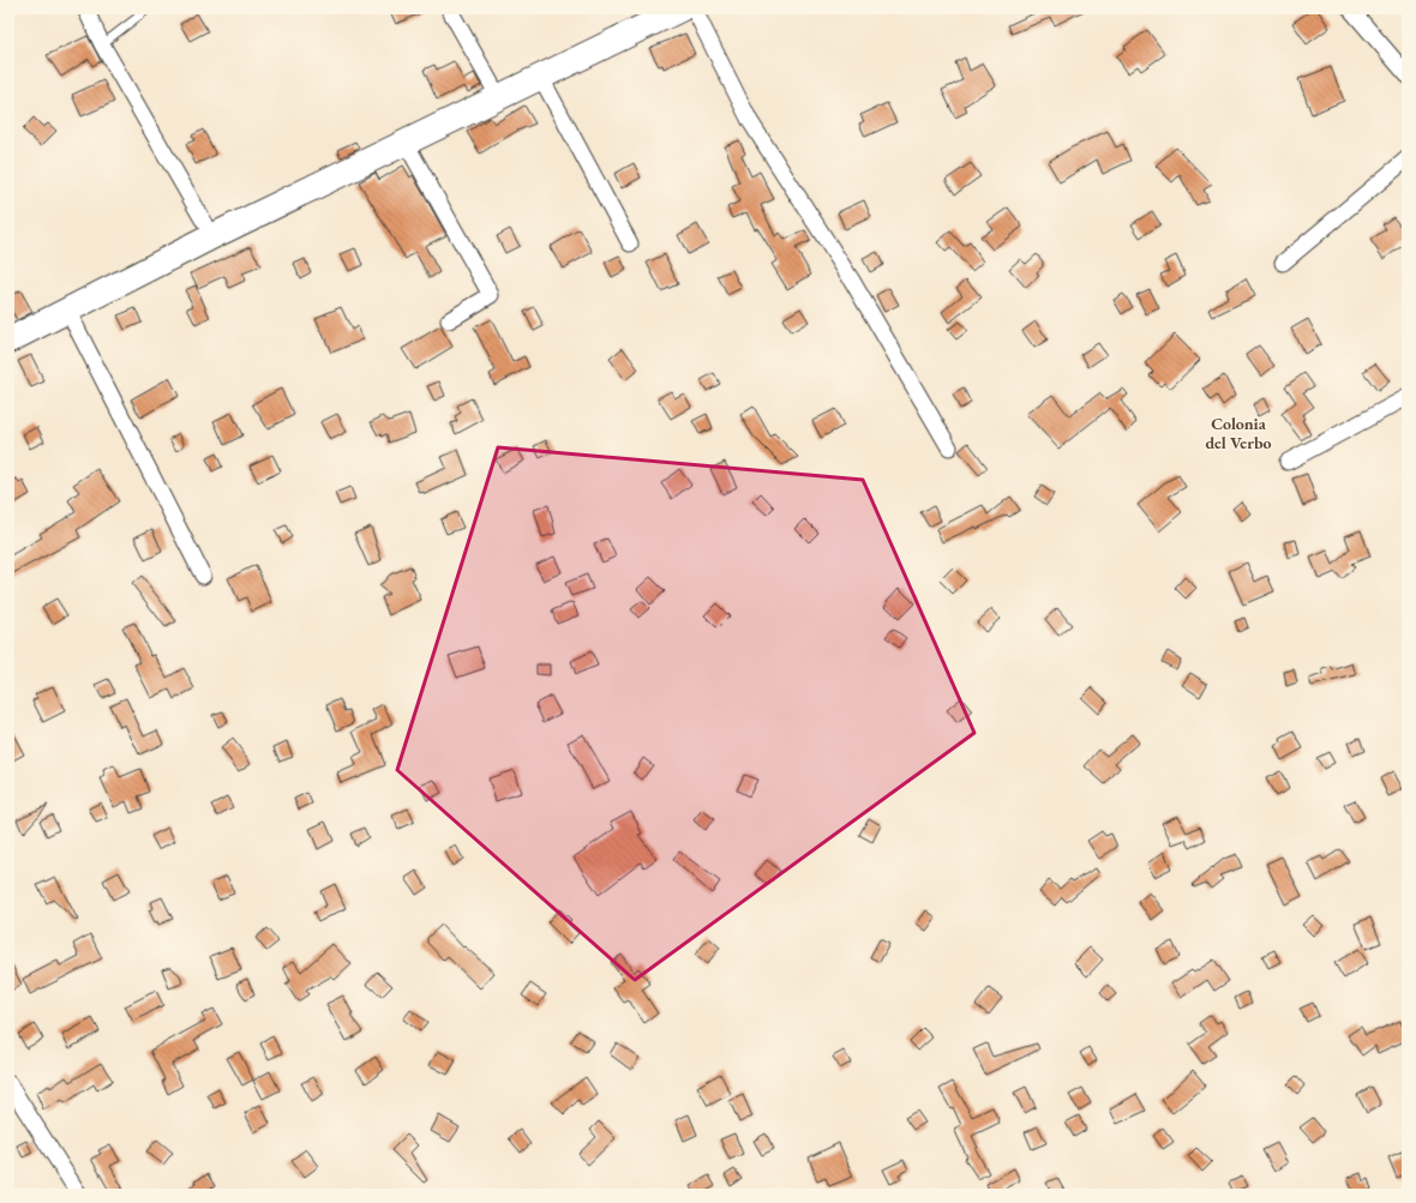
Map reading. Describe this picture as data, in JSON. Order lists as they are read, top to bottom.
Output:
{
  "districts": ["Colonia del Verbo"]
}
